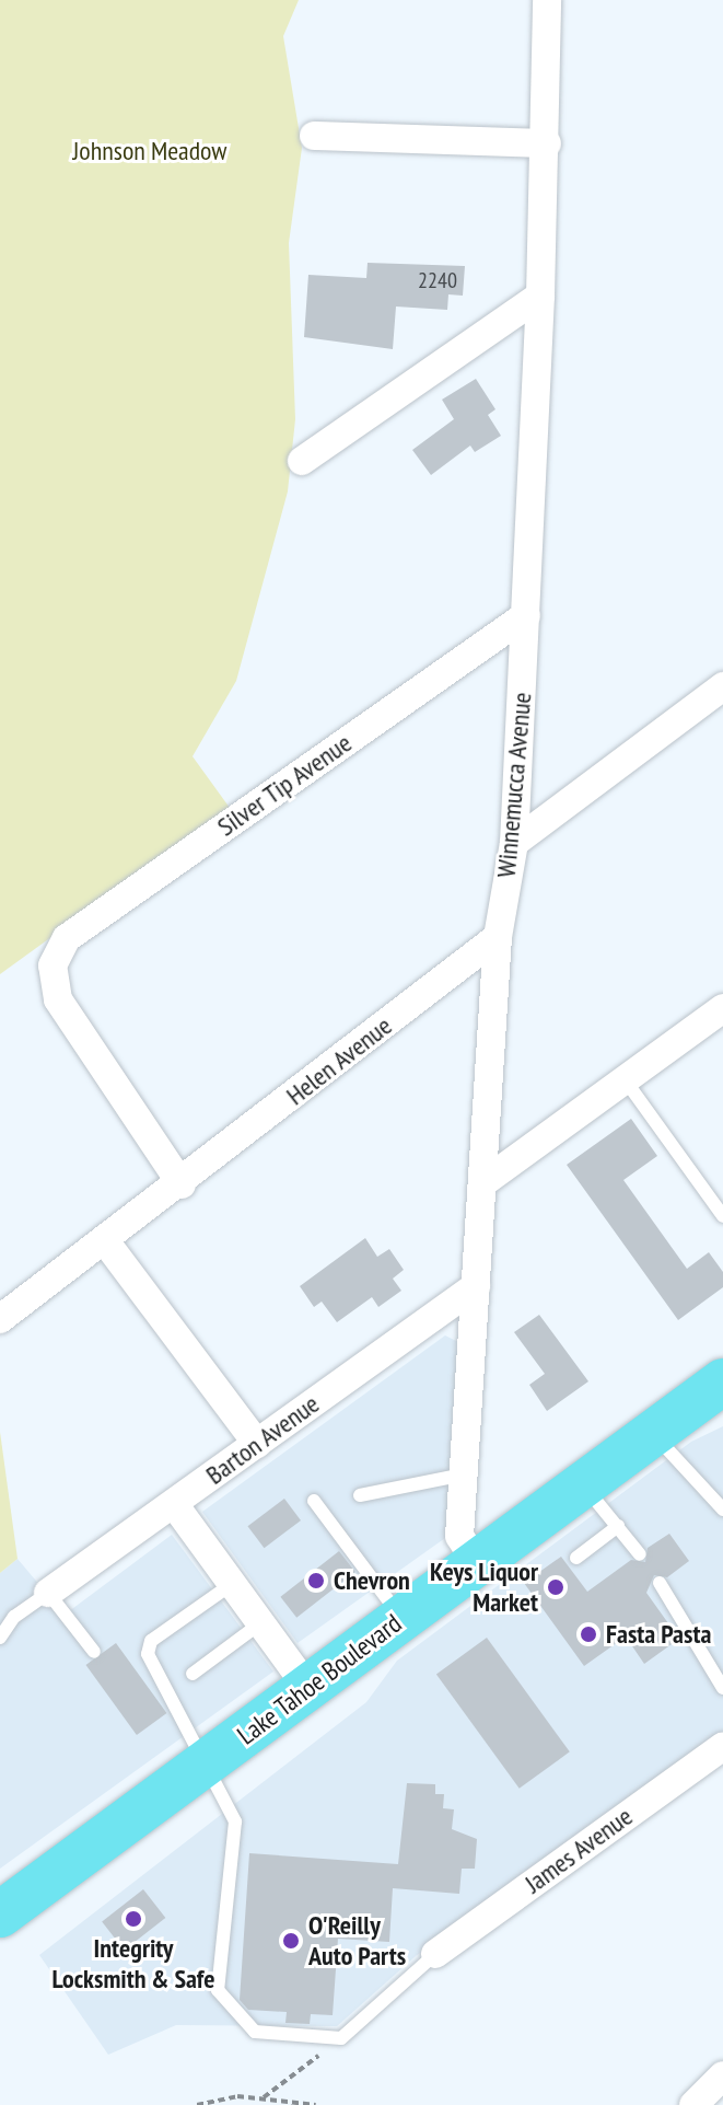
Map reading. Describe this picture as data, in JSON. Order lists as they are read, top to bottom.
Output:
{
  "streets": {
    "highway": ["Lake Tahoe Boulevard"],
    "street": [
      "Silver Tip Avenue",
      "Winnemucca Avenue",
      "Helen Avenue",
      "Barton Avenue",
      "James Avenue"
    ]
  },
  "crossings": [
    ["Silver Tip Avenue", "Winnemucca Avenue"],
    ["Silver Tip Avenue", "Helen Avenue"],
    ["Winnemucca Avenue", "Helen Avenue"],
    ["Winnemucca Avenue", "Barton Avenue"],
    ["Winnemucca Avenue", "Lake Tahoe Boulevard"]
  ],
  "parks": ["Johnson Meadow"],
  "places": [
    "Chevron",
    "Keys Liquor Market",
    "Fasta Pasta",
    "Integrity Locksmith & Safe",
    "O'Reilly Auto Parts"
  ],
  "house_numbers": ["2240"]
}
